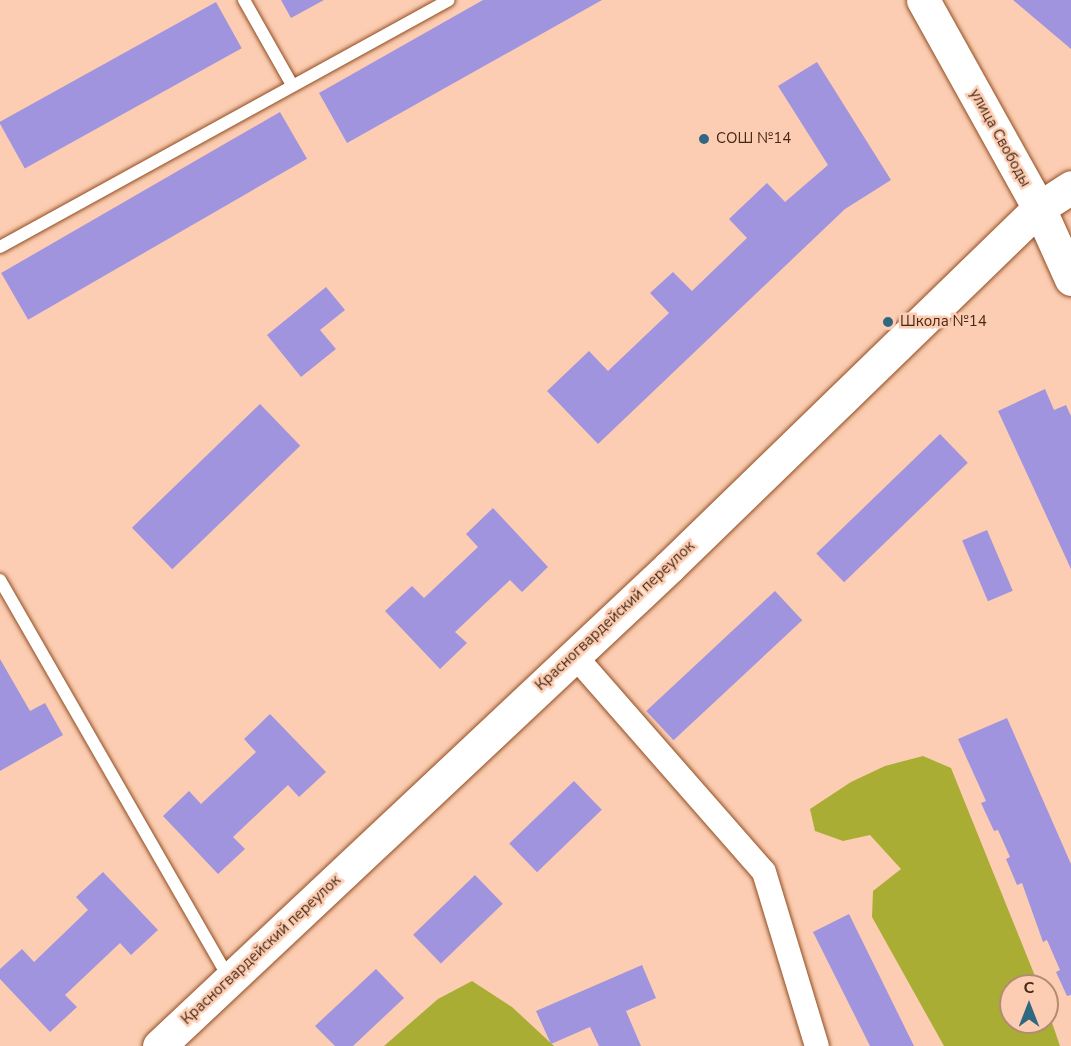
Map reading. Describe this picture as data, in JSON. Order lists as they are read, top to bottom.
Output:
{
  "streets": {
    "main road": ["улица Свободы", "Красногвардейский переулок"]
  },
  "crossings": [
    ["улица Свободы", "Красногвардейский переулок"]
  ],
  "places": ["СОШ №14", "Школа №14"],
  "north": "top"
}
